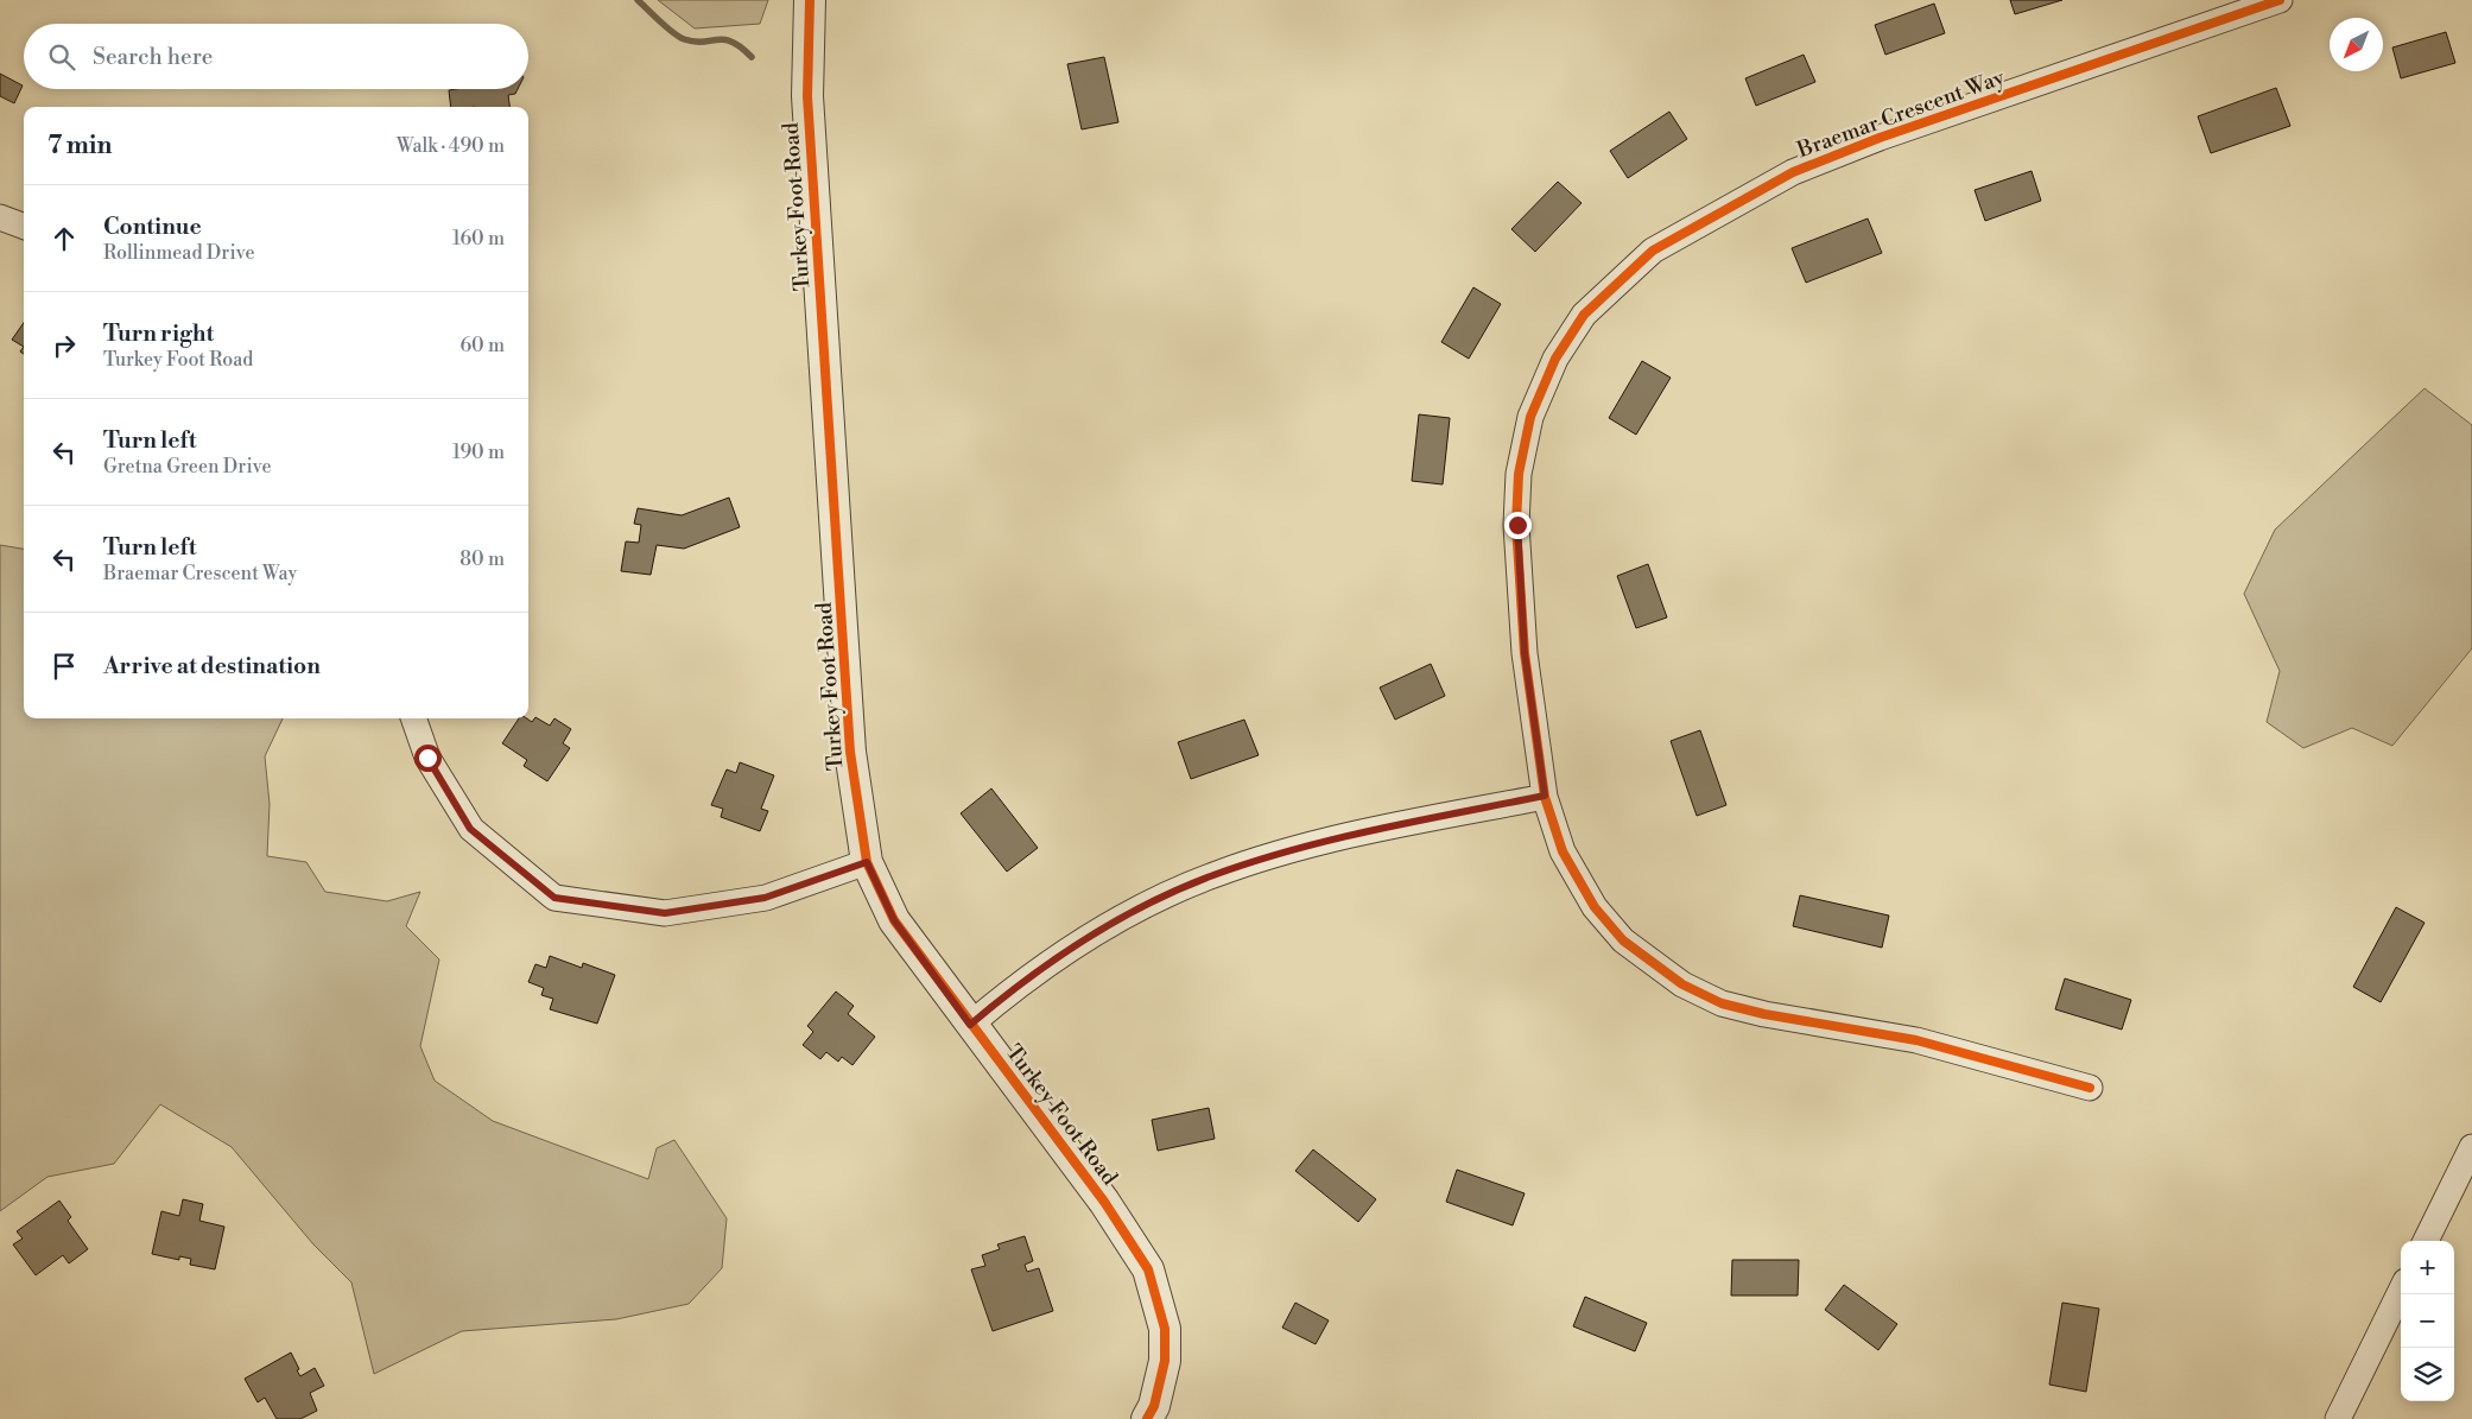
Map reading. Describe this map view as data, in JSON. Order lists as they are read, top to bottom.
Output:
{
  "streets": {
    "street": ["Braemar Crescent Way", "Turkey Foot Road"]
  },
  "north": "bottom left",
  "page": {
    "search": "Search here",
    "heading": ["7 min", "Walk · 490 m"],
    "list": [
      ["Continue", "Rollinmead Drive", "160 m"],
      ["Turn right", "Turkey Foot Road", "60 m"],
      ["Turn left", "Gretna Green Drive", "190 m"],
      ["Turn left", "Braemar Crescent Way", "80 m"],
      "Arrive at destination"
    ],
    "map_buttons": ["+", "−"]
  }
}
